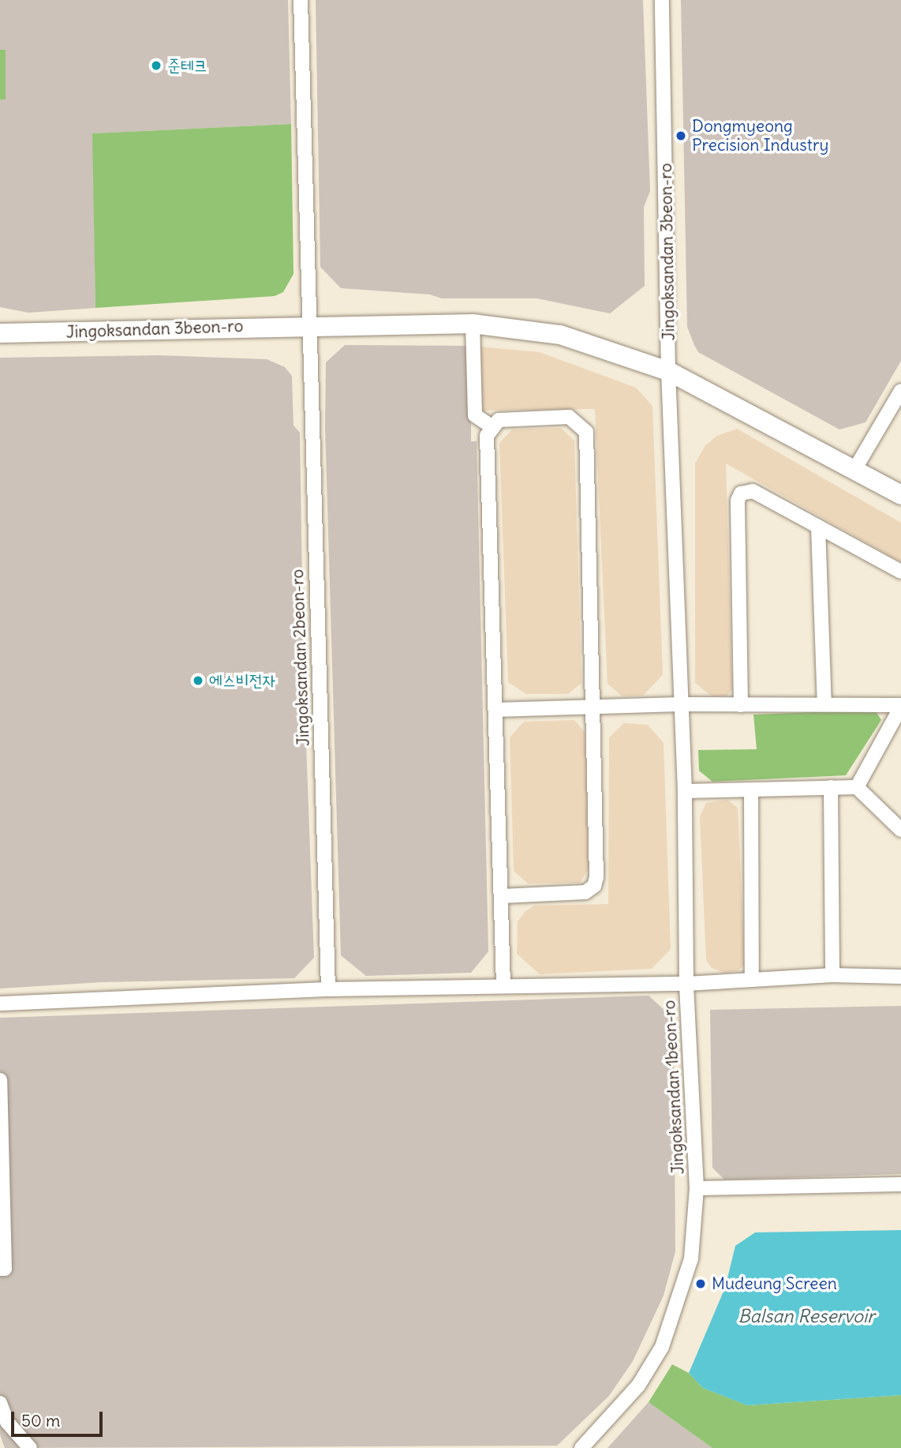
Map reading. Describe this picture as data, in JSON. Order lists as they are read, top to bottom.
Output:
{
  "streets": {
    "street": ["Jingoksandan 3beon-ro", "Jingoksandan 2beon-ro", "Jingoksandan 1beon-ro"]
  },
  "crossings": [
    ["Jingoksandan 3beon-ro", "Jingoksandan 2beon-ro"]
  ],
  "water": ["Balsan Reservoir"],
  "places": [
    "준테크",
    "Dongmyeong Precision Industry",
    "에스비전자",
    "Mudeung Screen"
  ],
  "scale_bar": "50 m"
}
